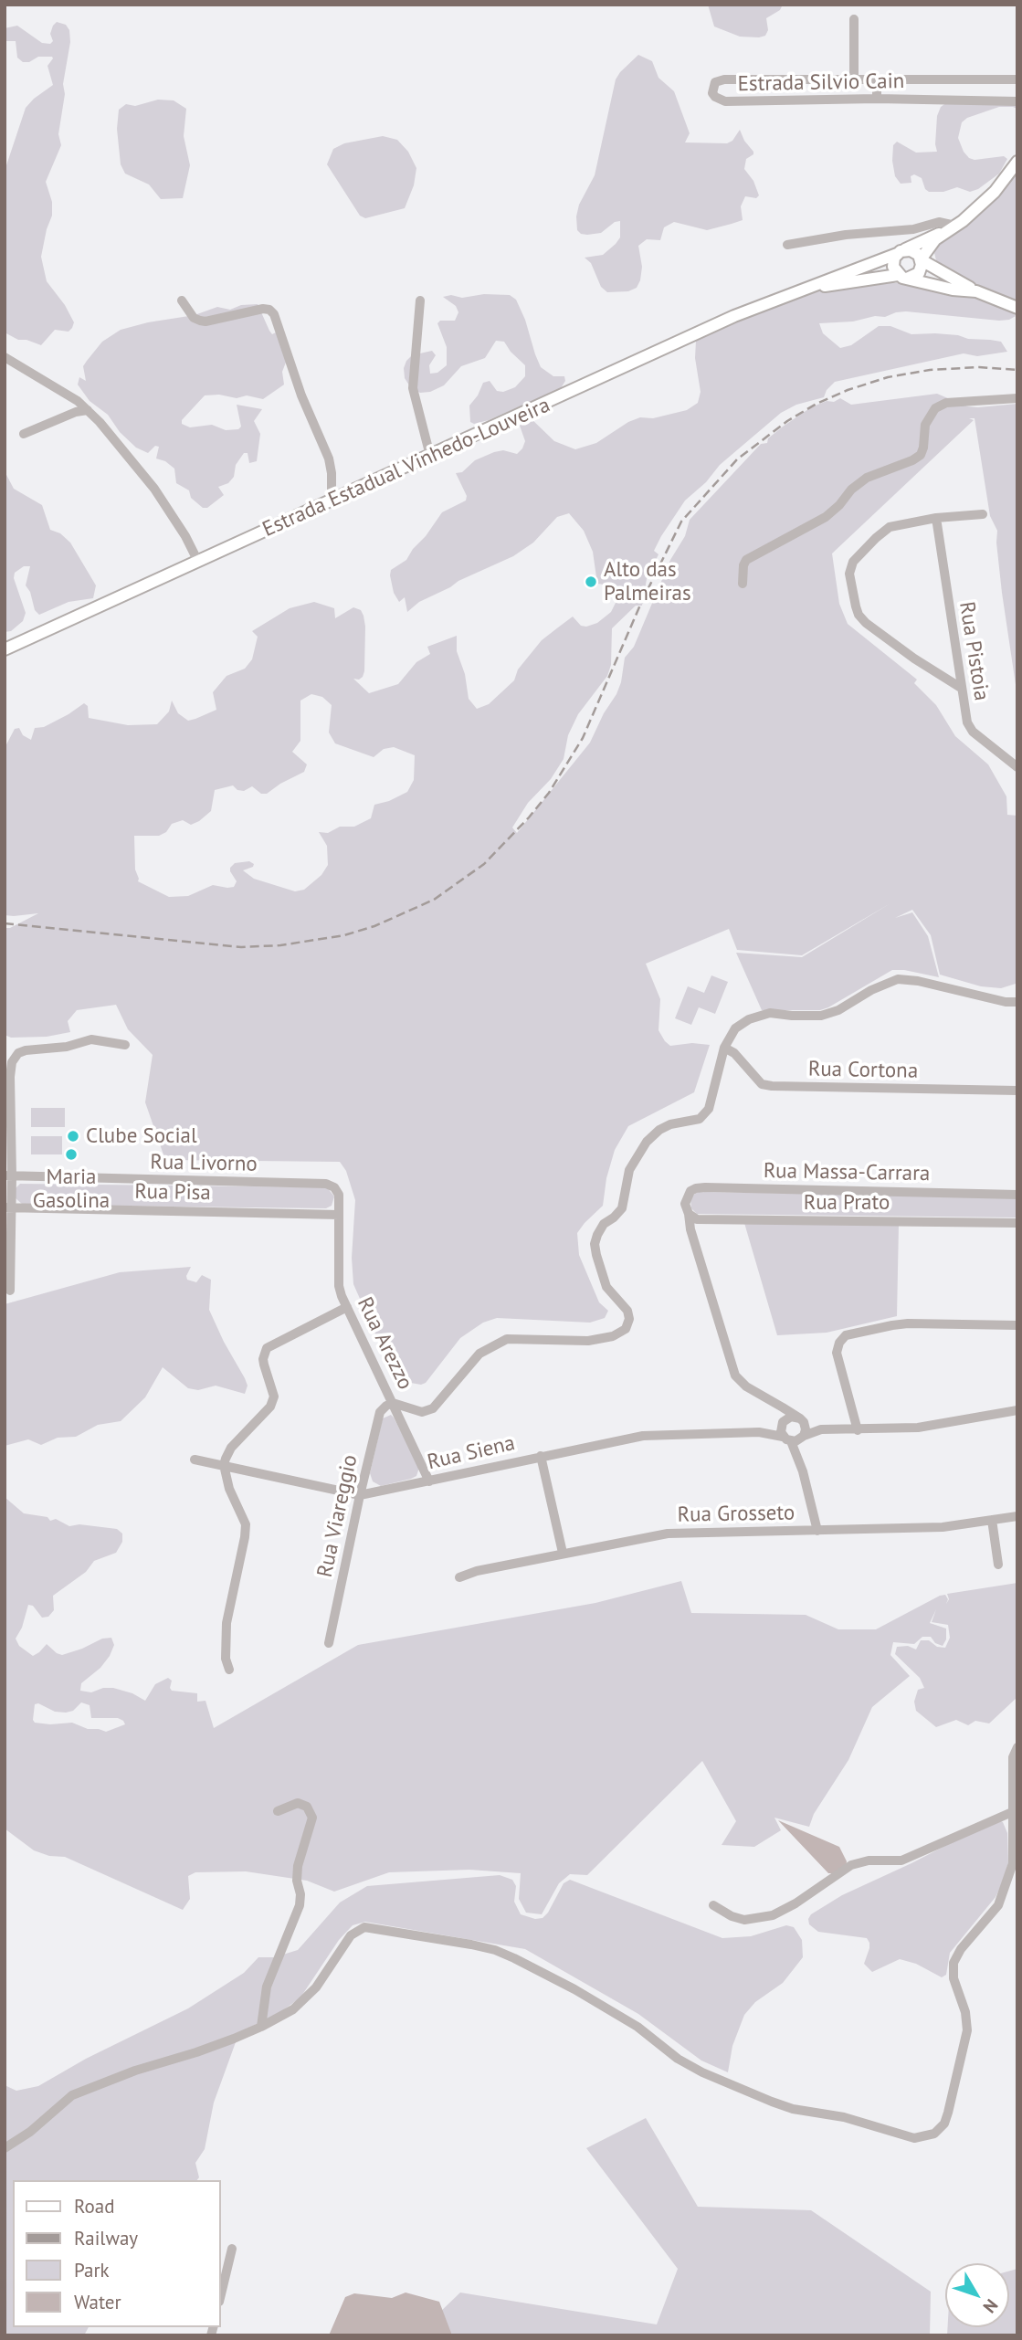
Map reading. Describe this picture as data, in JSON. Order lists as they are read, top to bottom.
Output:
{
  "streets": {
    "main road": ["Estrada Estadual Vinhedo-Louveira"],
    "street": [
      "Estrada Silvio Cain",
      "Rua Pistoia",
      "Rua Cortona",
      "Rua Livorno",
      "Rua Massa-Carrara",
      "Rua Pisa",
      "Rua Prato",
      "Rua Arezzo",
      "Rua Siena",
      "Rua Grosseto",
      "Rua Viareggio"
    ]
  },
  "crossings": [
    ["Rua Livorno", "Rua Pisa"],
    ["Rua Livorno", "Rua Arezzo"],
    ["Rua Massa-Carrara", "Rua Prato"],
    ["Rua Pisa", "Rua Arezzo"],
    ["Rua Arezzo", "Rua Siena"],
    ["Rua Arezzo", "Rua Viareggio"],
    ["Rua Siena", "Rua Viareggio"]
  ],
  "places": ["Alto das Palmeiras", "Clube Social", "Maria Gasolina"],
  "legend": [
    "Road",
    "Railway",
    "Park",
    "Water"
  ],
  "north": "bottom right"
}
